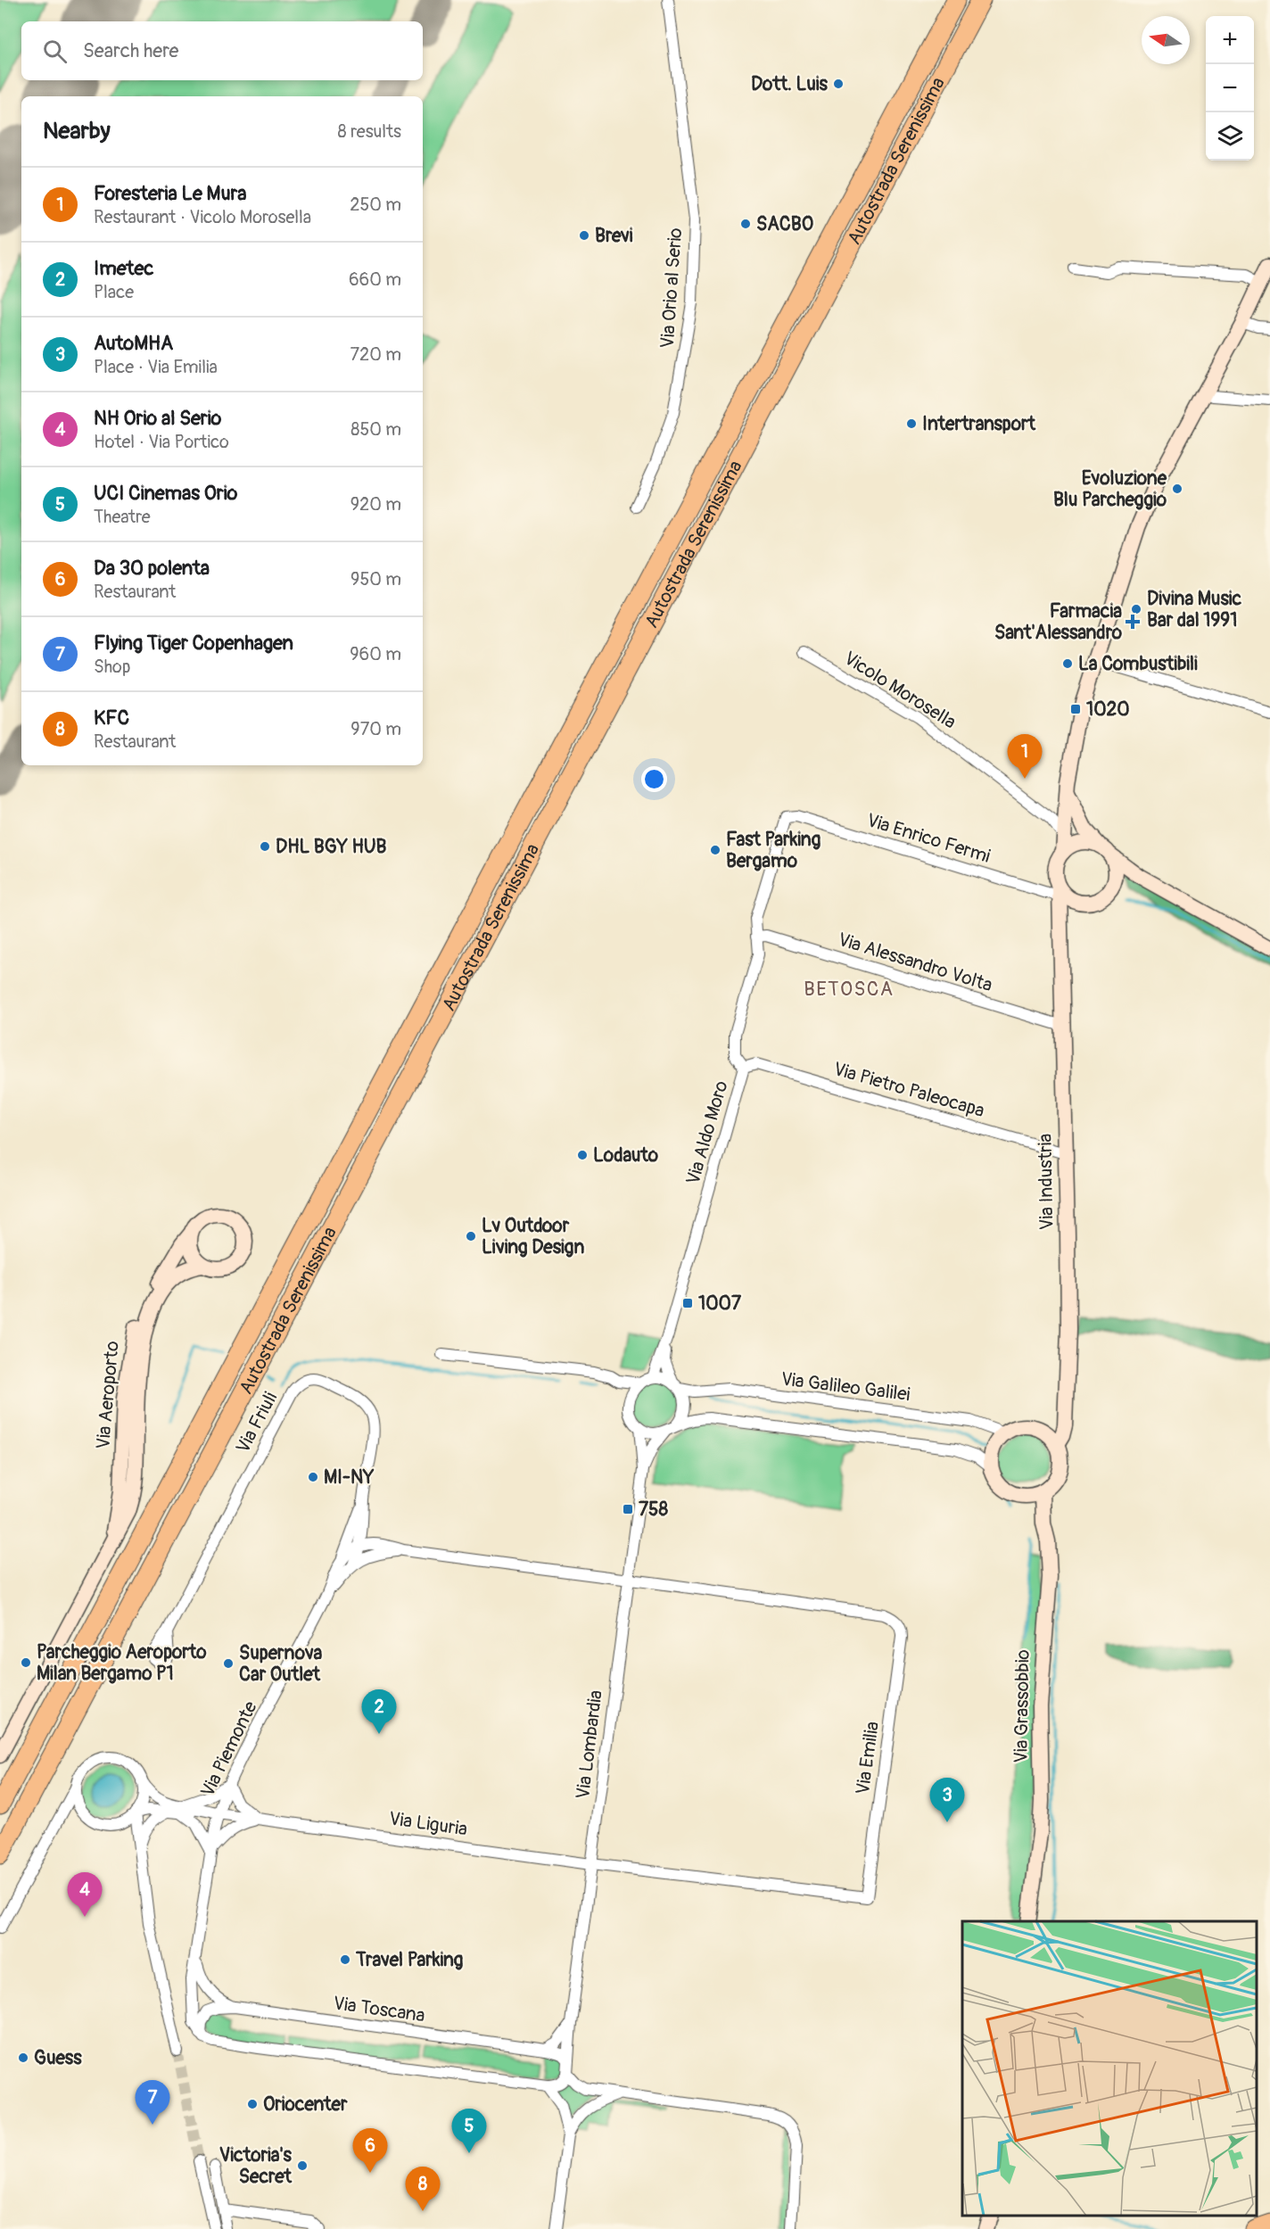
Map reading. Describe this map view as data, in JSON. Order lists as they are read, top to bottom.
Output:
{
  "streets": {
    "highway": ["Autostrada Serenissima"],
    "street": [
      "Via Orio al Serio",
      "Vicolo Morosella",
      "Via Enrico Fermi",
      "Via Alessandro Volta",
      "Via Pietro Paleocapa",
      "Via Aldo Moro",
      "Via Industria",
      "Via Galileo Galilei",
      "Via Aeroporto",
      "Via Friuli",
      "Via Grassobbio",
      "Via Lombardia",
      "Via Piemonte",
      "Via Emilia",
      "Via Liguria",
      "Via Toscana"
    ]
  },
  "crossings": [
    ["Via Enrico Fermi", "Via Aldo Moro"],
    ["Via Enrico Fermi", "Via Industria"],
    ["Via Alessandro Volta", "Via Aldo Moro"],
    ["Via Alessandro Volta", "Via Industria"],
    ["Via Pietro Paleocapa", "Via Aldo Moro"],
    ["Via Pietro Paleocapa", "Via Industria"],
    ["Via Aldo Moro", "Via Galileo Galilei"],
    ["Via Aldo Moro", "Via Lombardia"],
    ["Via Industria", "Via Galileo Galilei"],
    ["Via Industria", "Via Grassobbio"],
    ["Via Galileo Galilei", "Via Grassobbio"],
    ["Via Galileo Galilei", "Via Lombardia"],
    ["Via Friuli", "Via Piemonte"],
    ["Via Lombardia", "Via Piemonte"],
    ["Via Lombardia", "Via Emilia"],
    ["Via Lombardia", "Via Liguria"],
    ["Via Lombardia", "Via Toscana"],
    ["Via Piemonte", "Via Emilia"],
    ["Via Piemonte", "Via Liguria"],
    ["Via Piemonte", "Via Toscana"],
    ["Via Emilia", "Via Liguria"]
  ],
  "districts": ["BETOSCA"],
  "places": {
    "other": [
      "Dott. Luis",
      "SACBO",
      "Brevi",
      "Intertransport",
      "Evoluzione Blu Parcheggio",
      "Divina Music Bar dal 1991",
      "La Combustibili",
      "DHL BGY HUB",
      "Fast Parking Bergamo",
      "Lodauto",
      "Lv Outdoor Living Design",
      "MI-NY",
      "Parcheggio Aeroporto Milan Bergamo P1",
      "Supernova Car Outlet",
      "Travel Parking",
      "Guess",
      "Oriocenter",
      "Victoria's Secret"
    ],
    "health": ["Farmacia Sant'Alessandro"],
    "transit": ["1020", "1007", "758"]
  },
  "north": "left",
  "page": {
    "map_buttons": ["+", "−"],
    "search": "Search here",
    "heading": ["Nearby", "8 results"],
    "list": [
      {
        "mark": "1",
        "name": "Foresteria Le Mura",
        "note": "Restaurant · Vicolo Morosella",
        "value": "250 m"
      },
      {
        "mark": "2",
        "name": "Imetec",
        "note": "Place",
        "value": "660 m"
      },
      {
        "mark": "3",
        "name": "AutoMHA",
        "note": "Place · Via Emilia",
        "value": "720 m"
      },
      {
        "mark": "4",
        "name": "NH Orio al Serio",
        "note": "Hotel · Via Portico",
        "value": "850 m"
      },
      {
        "mark": "5",
        "name": "UCI Cinemas Orio",
        "note": "Theatre",
        "value": "920 m"
      },
      {
        "mark": "6",
        "name": "Da 30 polenta",
        "note": "Restaurant",
        "value": "950 m"
      },
      {
        "mark": "7",
        "name": "Flying Tiger Copenhagen",
        "note": "Shop",
        "value": "960 m"
      },
      {
        "mark": "8",
        "name": "KFC",
        "note": "Restaurant",
        "value": "970 m"
      }
    ],
    "pins": [
      "1",
      "2",
      "3",
      "4",
      "7",
      "5",
      "6",
      "8"
    ]
  }
}
